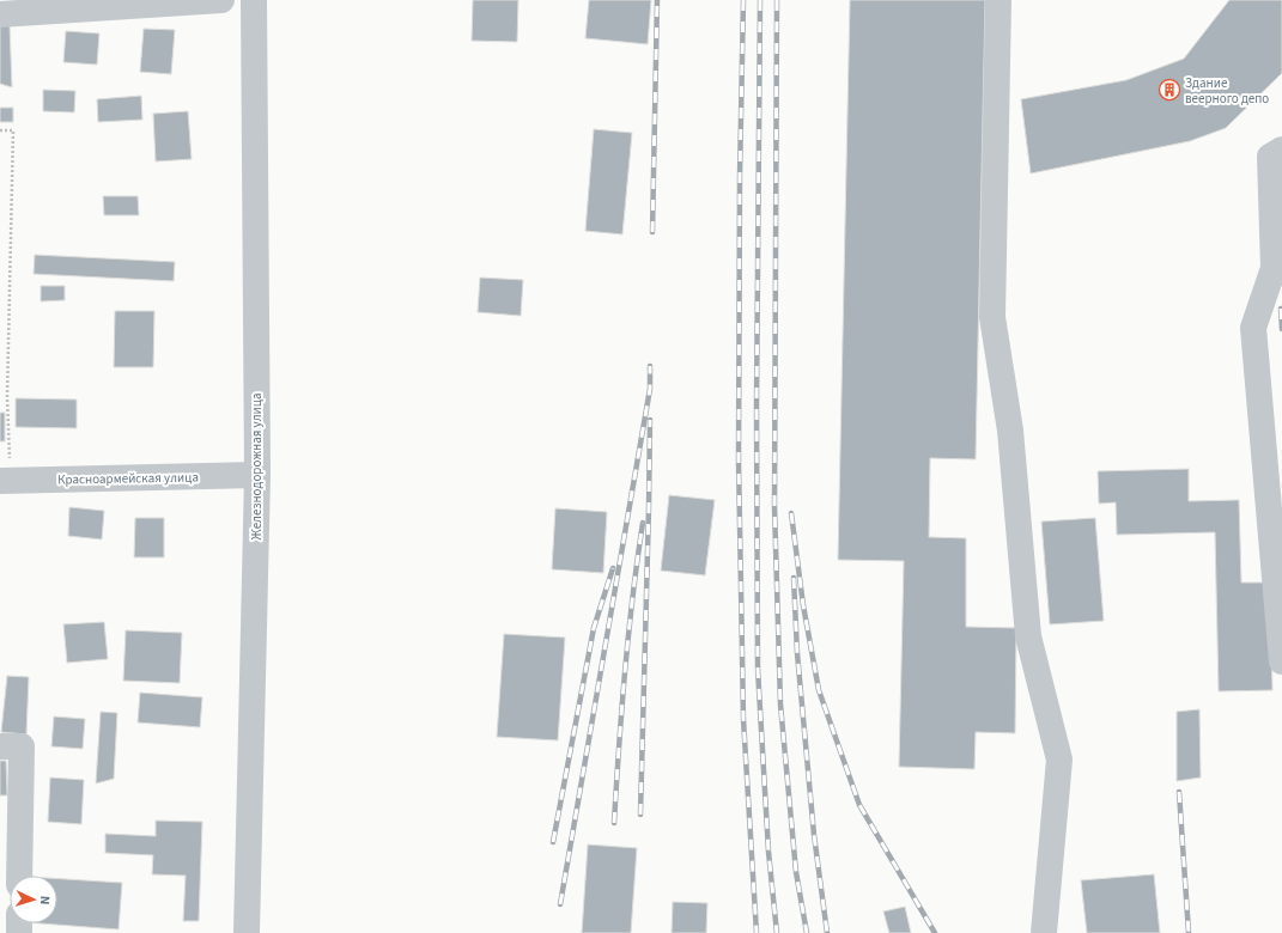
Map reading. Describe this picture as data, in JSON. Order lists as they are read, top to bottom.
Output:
{
  "streets": {
    "street": ["Железнодорожная улица", "Красноармейская улица"]
  },
  "crossings": [
    ["Железнодорожная улица", "Красноармейская улица"]
  ],
  "places": {
    "building": ["Здание веерного депо"]
  },
  "north": "right"
}
